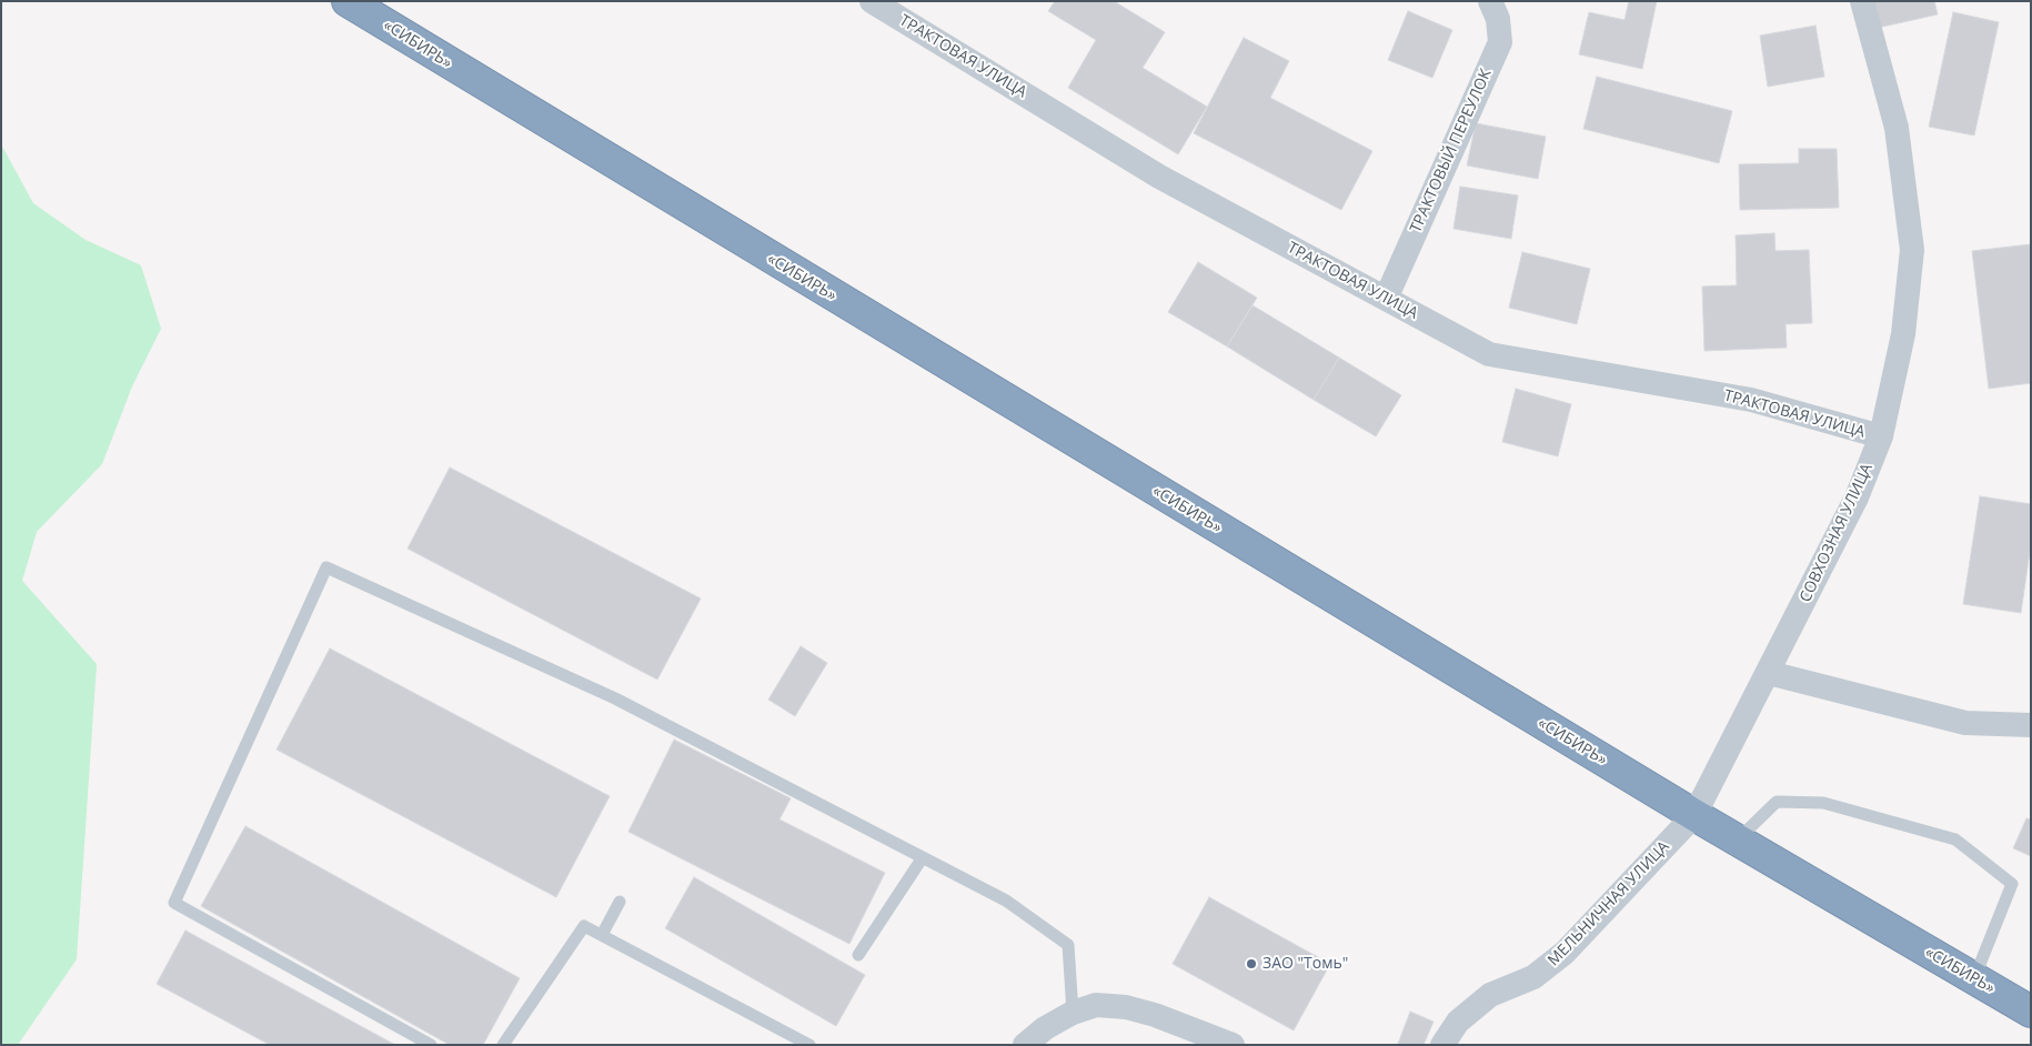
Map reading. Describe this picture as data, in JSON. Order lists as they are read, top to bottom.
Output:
{
  "streets": {
    "highway": ["«СИБИРЬ»"],
    "street": [
      "ТРАКТОВАЯ УЛИЦА",
      "ТРАКТОВЫЙ ПЕРЕУЛОК",
      "СОВХОЗНАЯ УЛИЦА",
      "МЕЛЬНИЧНАЯ УЛИЦА"
    ]
  },
  "crossings": [
    ["«СИБИРЬ»", "СОВХОЗНАЯ УЛИЦА"],
    ["«СИБИРЬ»", "МЕЛЬНИЧНАЯ УЛИЦА"],
    ["ТРАКТОВАЯ УЛИЦА", "ТРАКТОВЫЙ ПЕРЕУЛОК"],
    ["ТРАКТОВАЯ УЛИЦА", "СОВХОЗНАЯ УЛИЦА"],
    ["СОВХОЗНАЯ УЛИЦА", "МЕЛЬНИЧНАЯ УЛИЦА"]
  ],
  "places": ["ЗАО \"Томь\""]
}
